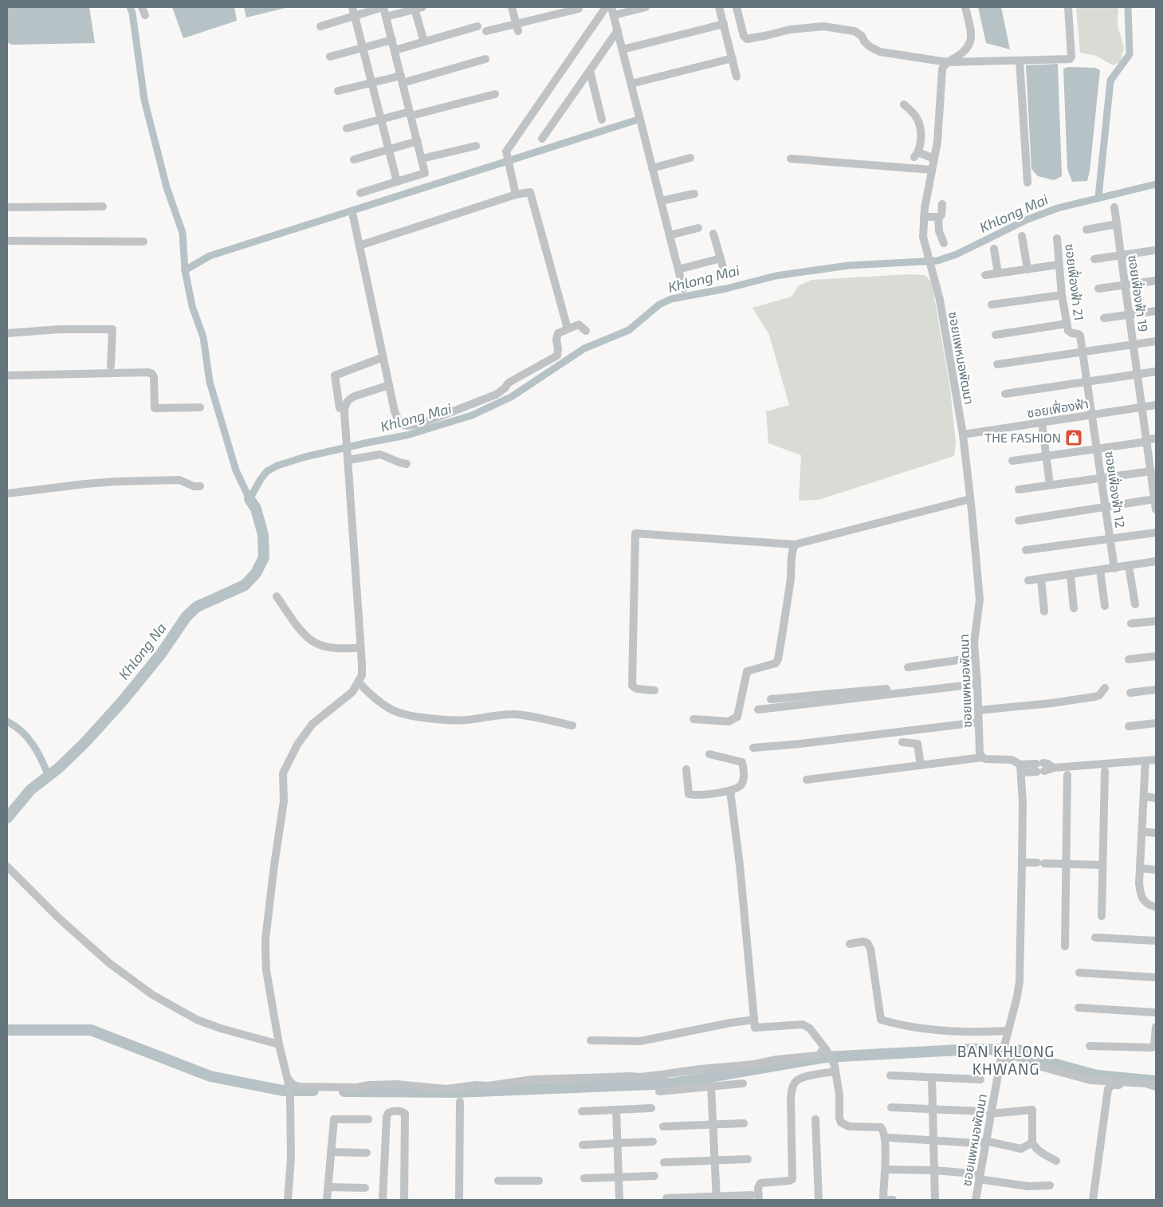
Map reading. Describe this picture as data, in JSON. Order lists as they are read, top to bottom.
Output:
{
  "streets": {
    "street": [
      "ซอยเฟื่องฟ้า 21",
      "ซอยเฟื่องฟ้า 19",
      "ซอยแพหมอพัฒนา",
      "ซอยเฟื่องฟ้า",
      "ซอยเฟื่องฟ้า 12"
    ]
  },
  "crossings": [
    ["ซอยเฟื่องฟ้า 21", "ซอยเฟื่องฟ้า"],
    ["ซอยเฟื่องฟ้า 21", "ซอยเฟื่องฟ้า 12"],
    ["ซอยเฟื่องฟ้า 19", "ซอยเฟื่องฟ้า"],
    ["ซอยแพหมอพัฒนา", "ซอยเฟื่องฟ้า"],
    ["ซอยเฟื่องฟ้า", "ซอยเฟื่องฟ้า 12"]
  ],
  "districts": ["BAN KHLONG KHWANG"],
  "water": ["Khlong Mai", "Khlong Na"],
  "places": {
    "shop": ["THE FASHION"]
  }
}
